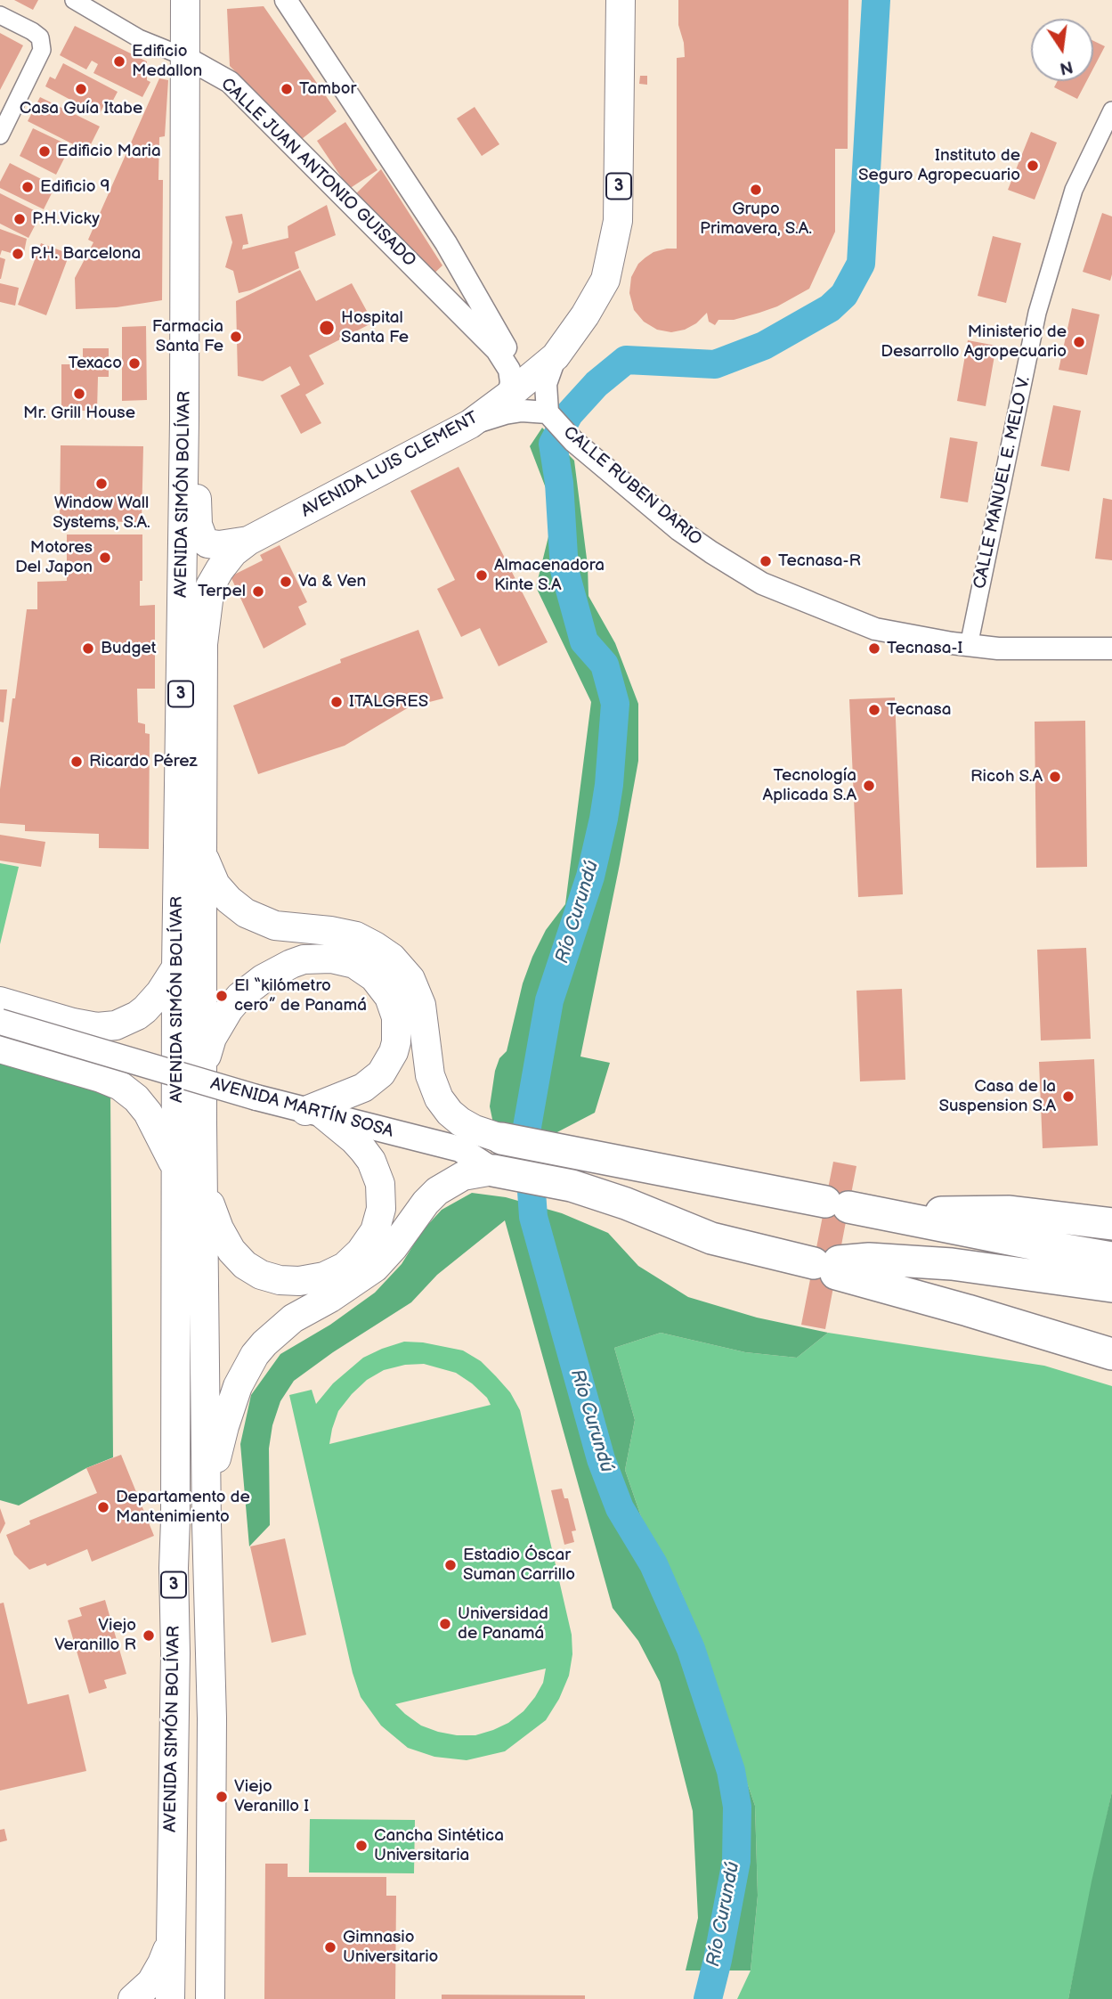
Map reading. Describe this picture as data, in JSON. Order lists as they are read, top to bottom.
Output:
{
  "streets": {
    "main road": [
      "3",
      "AVENIDA LUIS CLEMENT",
      "AVENIDA SIMÓN BOLÍVAR",
      "AVENIDA MARTÍN SOSA"
    ],
    "street": ["CALLE JUAN ANTONIO GUISADO", "CALLE MANUEL E. MELO V.", "CALLE RUBEN DARIO"]
  },
  "crossings": [
    ["CALLE JUAN ANTONIO GUISADO", "AVENIDA LUIS CLEMENT"],
    ["CALLE JUAN ANTONIO GUISADO", "AVENIDA SIMÓN BOLÍVAR"],
    ["AVENIDA LUIS CLEMENT", "CALLE RUBEN DARIO"],
    ["AVENIDA LUIS CLEMENT", "AVENIDA SIMÓN BOLÍVAR"],
    ["CALLE MANUEL E. MELO V.", "CALLE RUBEN DARIO"]
  ],
  "water": ["Río Curundú"],
  "places": [
    "Edificio Medallon",
    "Casa Guía Itabe",
    "Tambor",
    "Edificio Maria",
    "Instituto de Seguro Agropecuario",
    "Edificio 9",
    "Grupo Primavera, S.A.",
    "P.H.Vicky",
    "P.H. Barcelona",
    "Hospital Santa Fe",
    "Farmacia Santa Fe",
    "Ministerio de Desarrollo Agropecuario",
    "Texaco",
    "Mr. Grill House",
    "Window Wall Systems, S.A.",
    "Motores Del Japon",
    "Tecnasa-R",
    "Almacenadora Kinte S.A",
    "Va & Ven",
    "Terpel",
    "Budget",
    "Tecnasa-I",
    "ITALGRES",
    "Tecnasa",
    "Ricardo Pérez",
    "Ricoh S.A",
    "Tecnología Aplicada S.A",
    "El “kilómetro cero” de Panamá",
    "Casa de la Suspension S.A",
    "Departamento de Mantenimiento",
    "Estadio Óscar Suman Carrillo",
    "Universidad de Panamá",
    "Viejo Veranillo R",
    "Viejo Veranillo I",
    "Cancha Sintética Universitaria",
    "Gimnasio Universitario"
  ],
  "north": "bottom"
}
